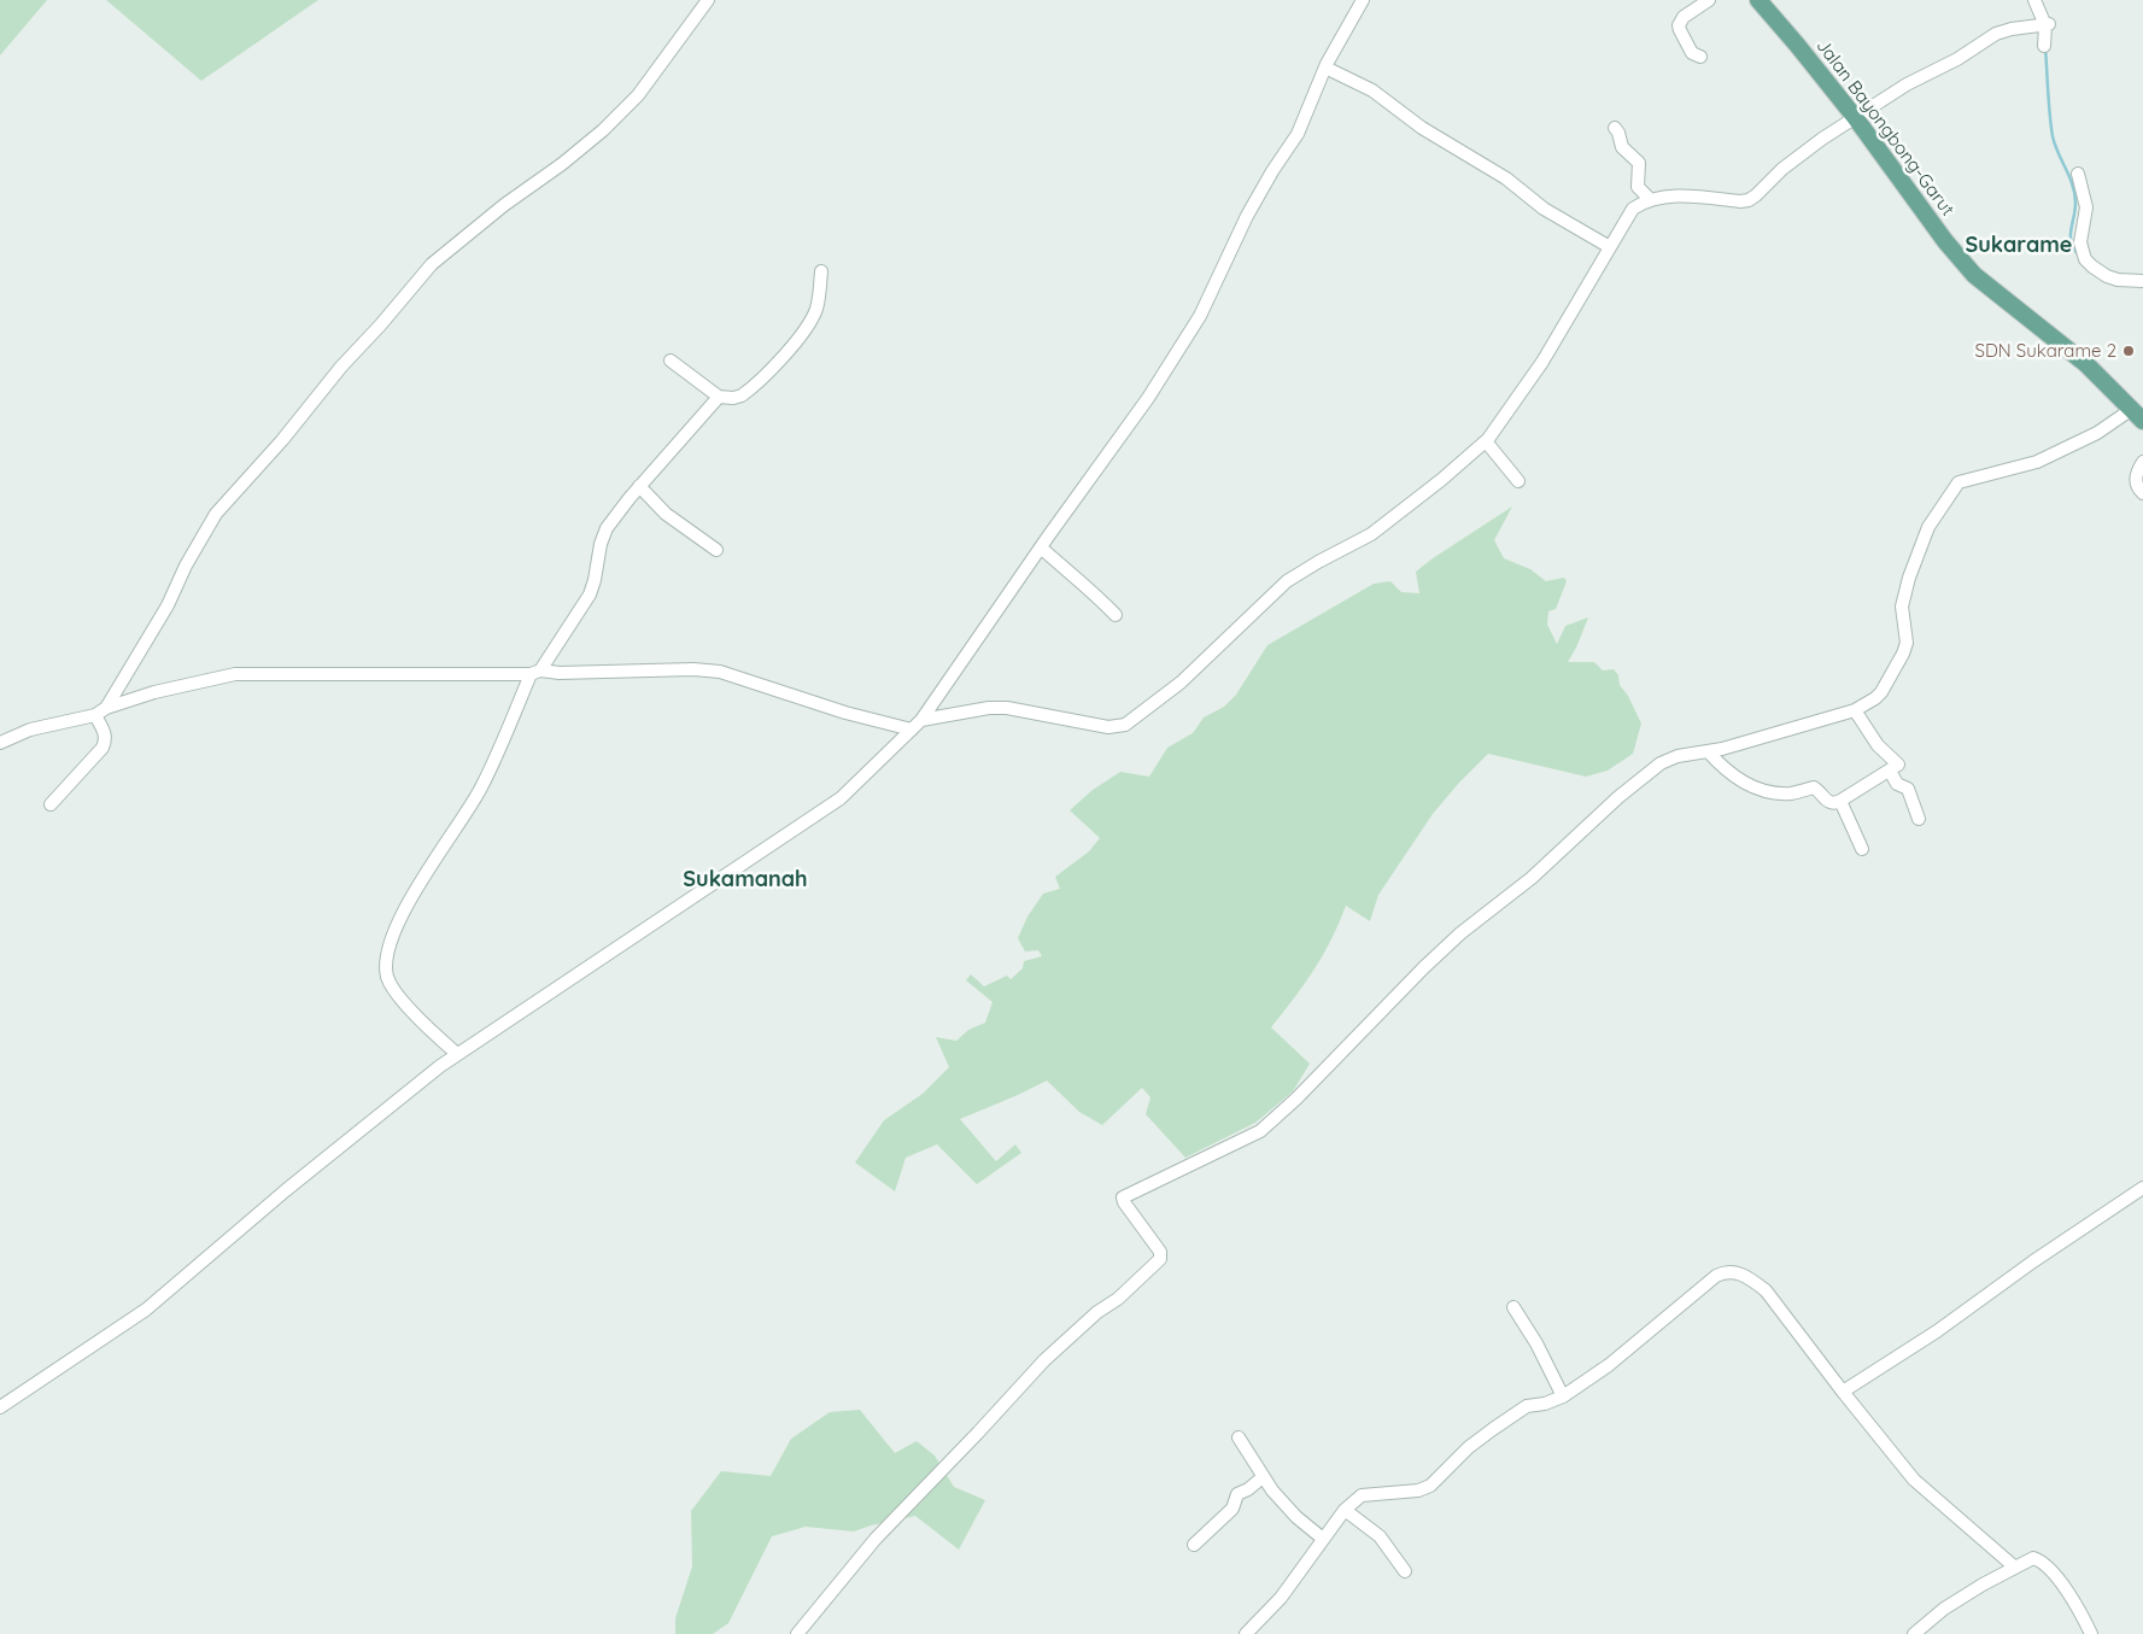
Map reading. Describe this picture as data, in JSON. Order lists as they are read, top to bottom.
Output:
{
  "streets": {
    "main road": ["Jalan Bayongbong-Garut"]
  },
  "districts": ["Sukarame", "Sukamanah"],
  "places": ["SDN Sukarame 2"]
}
